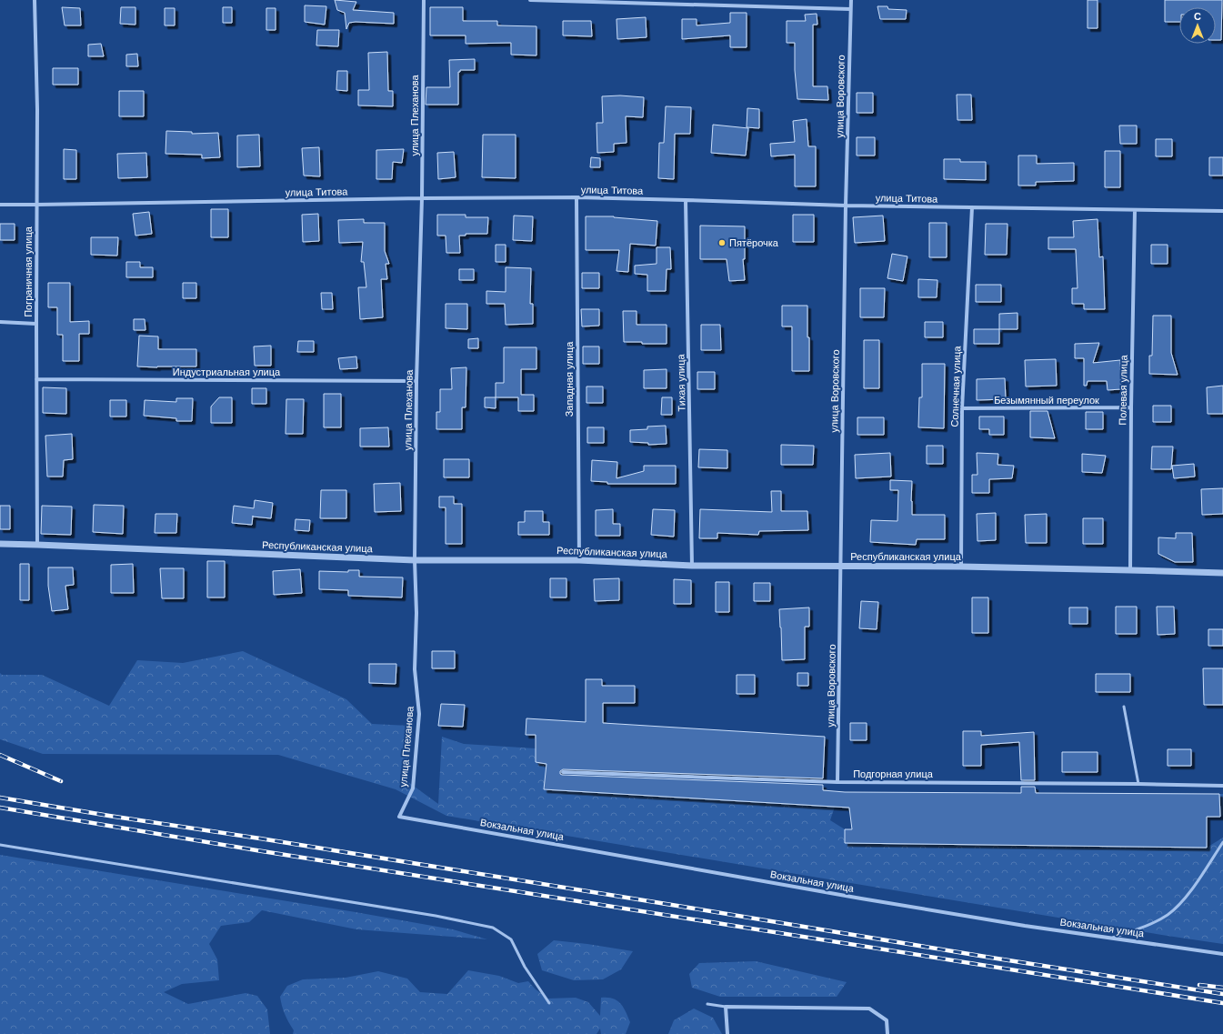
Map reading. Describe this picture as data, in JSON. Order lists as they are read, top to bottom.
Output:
{
  "streets": {
    "street": [
      "улица Воровского",
      "улица Плеханова",
      "улица Титова",
      "Пограничная улица",
      "Индустриальная улица",
      "Западная улица",
      "Тихая улица",
      "Солнечная улица",
      "Полевая улица",
      "Безымянный переулок",
      "Республиканская улица",
      "Подгорная улица",
      "Вокзальная улица"
    ]
  },
  "crossings": [
    ["улица Воровского", "улица Титова"],
    ["улица Воровского", "Республиканская улица"],
    ["улица Воровского", "Подгорная улица"],
    ["улица Плеханова", "улица Титова"],
    ["улица Плеханова", "Индустриальная улица"],
    ["улица Плеханова", "Республиканская улица"],
    ["улица Плеханова", "Вокзальная улица"],
    ["улица Титова", "Пограничная улица"],
    ["улица Титова", "Западная улица"],
    ["улица Титова", "Тихая улица"],
    ["улица Титова", "Солнечная улица"],
    ["улица Титова", "Полевая улица"],
    ["Пограничная улица", "Индустриальная улица"],
    ["Пограничная улица", "Республиканская улица"],
    ["Западная улица", "Республиканская улица"],
    ["Тихая улица", "Республиканская улица"],
    ["Солнечная улица", "Безымянный переулок"],
    ["Солнечная улица", "Республиканская улица"],
    ["Полевая улица", "Безымянный переулок"],
    ["Полевая улица", "Республиканская улица"]
  ],
  "places": ["Пятёрочка"],
  "north": "top"
}
